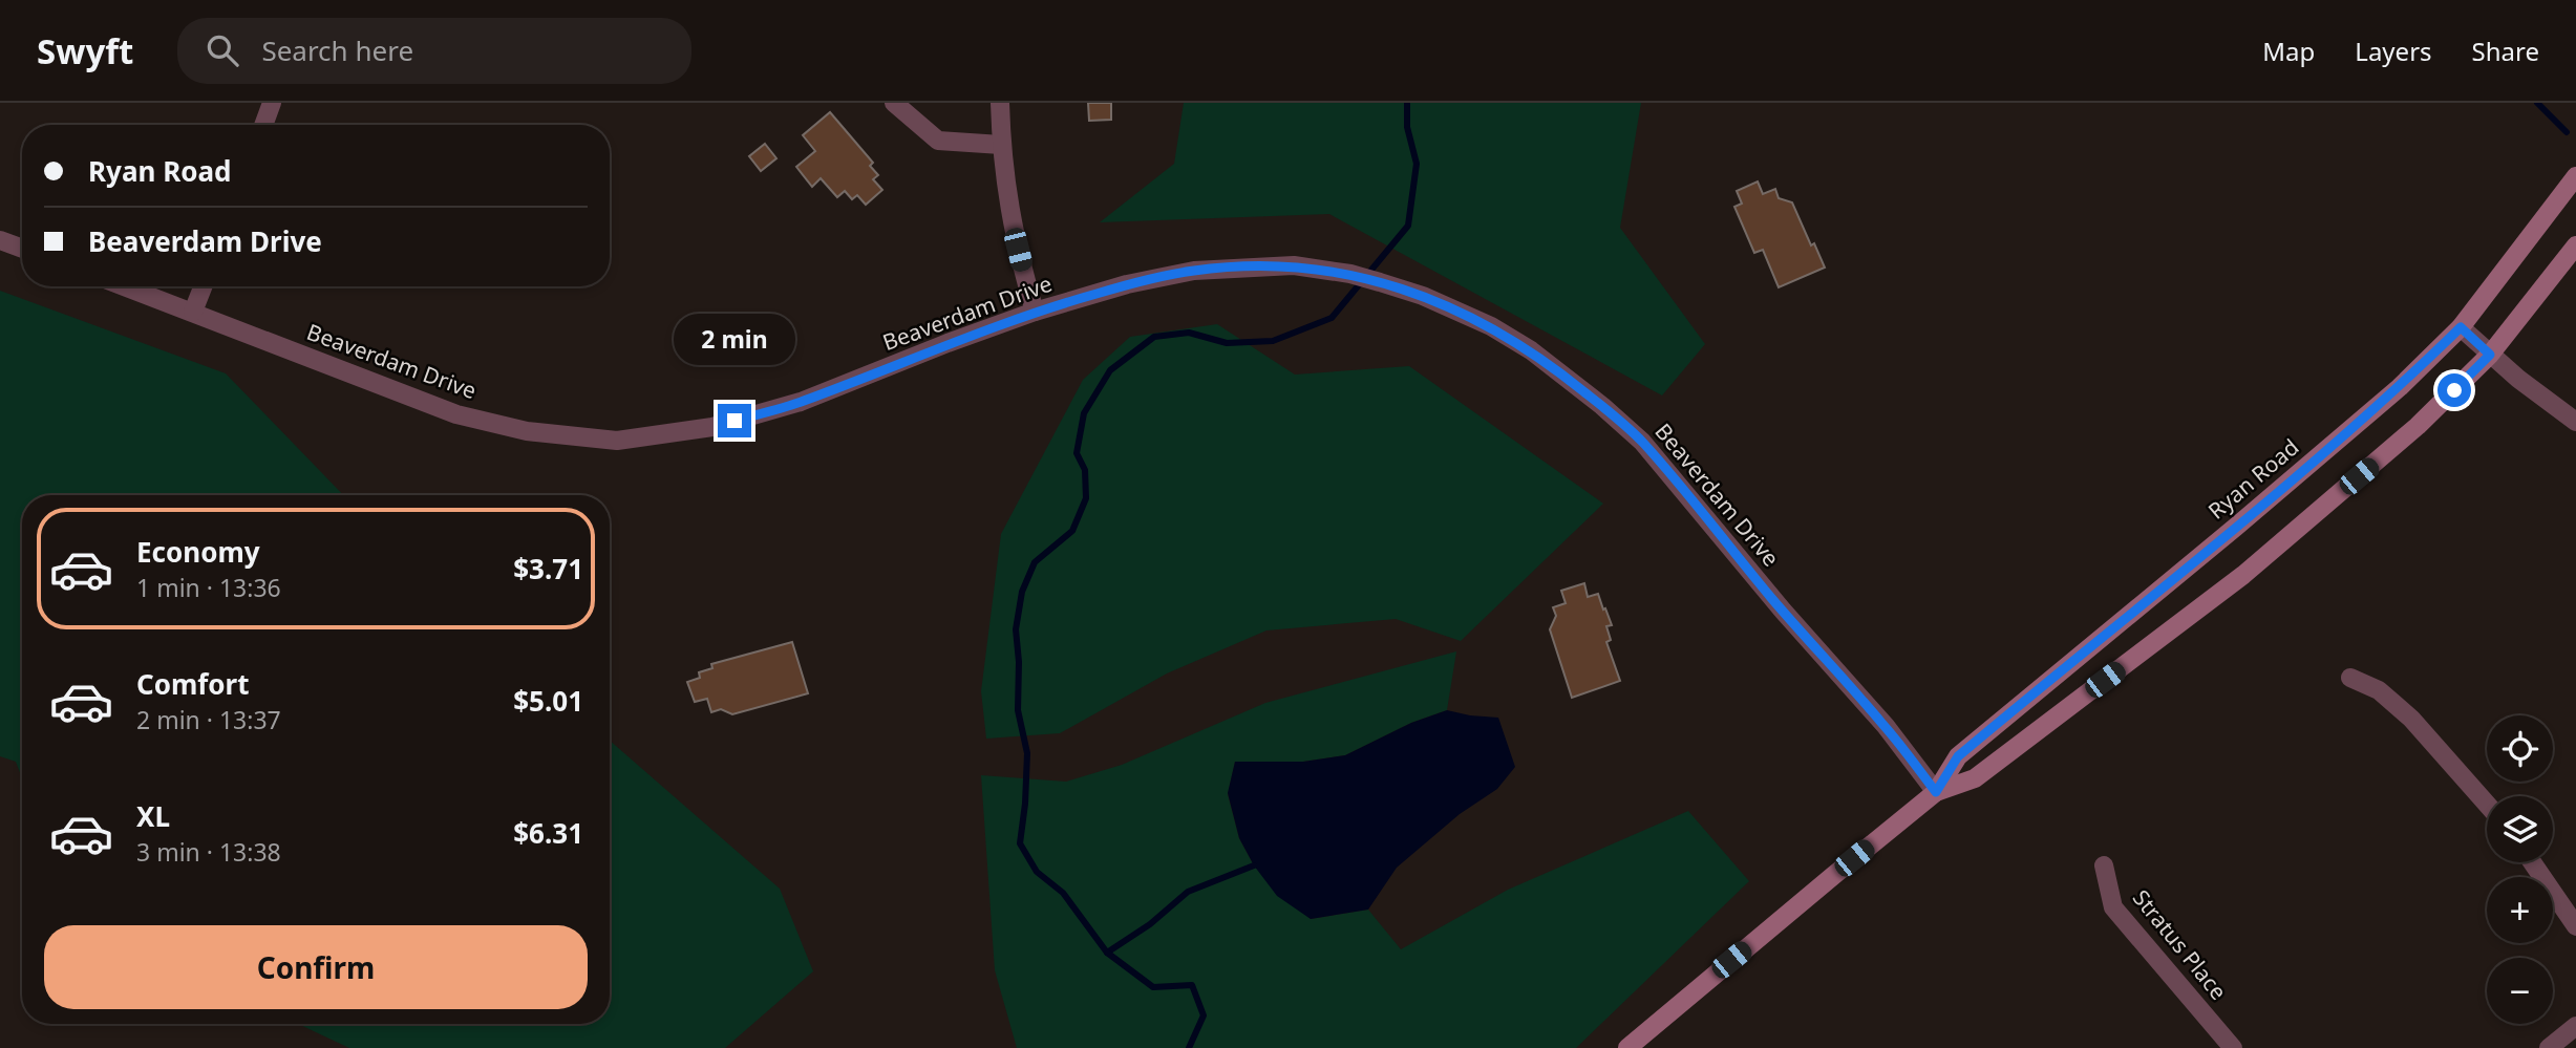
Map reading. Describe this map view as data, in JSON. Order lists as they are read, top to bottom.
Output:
{
  "streets": {
    "main road": ["Ryan Road"],
    "street": ["Beaverdam Drive", "Stratus Place"]
  },
  "crossings": [
    ["Beaverdam Drive", "Ryan Road"]
  ],
  "page": {
    "header": "Swyft",
    "search": "Search here",
    "nav": ["Map", "Layers", "Share"],
    "banner": ["Ryan Road", "Beaverdam Drive"],
    "bubble": "2 min",
    "list": [
      {
        "name": "Economy",
        "note": "1 min · 13:36",
        "value": "$3.71"
      },
      {
        "name": "Comfort",
        "note": "2 min · 13:37",
        "value": "$5.01"
      },
      {
        "name": "XL",
        "note": "3 min · 13:38",
        "value": "$6.31"
      }
    ],
    "map_buttons": ["+", "−"],
    "buttons": "Confirm"
  }
}
